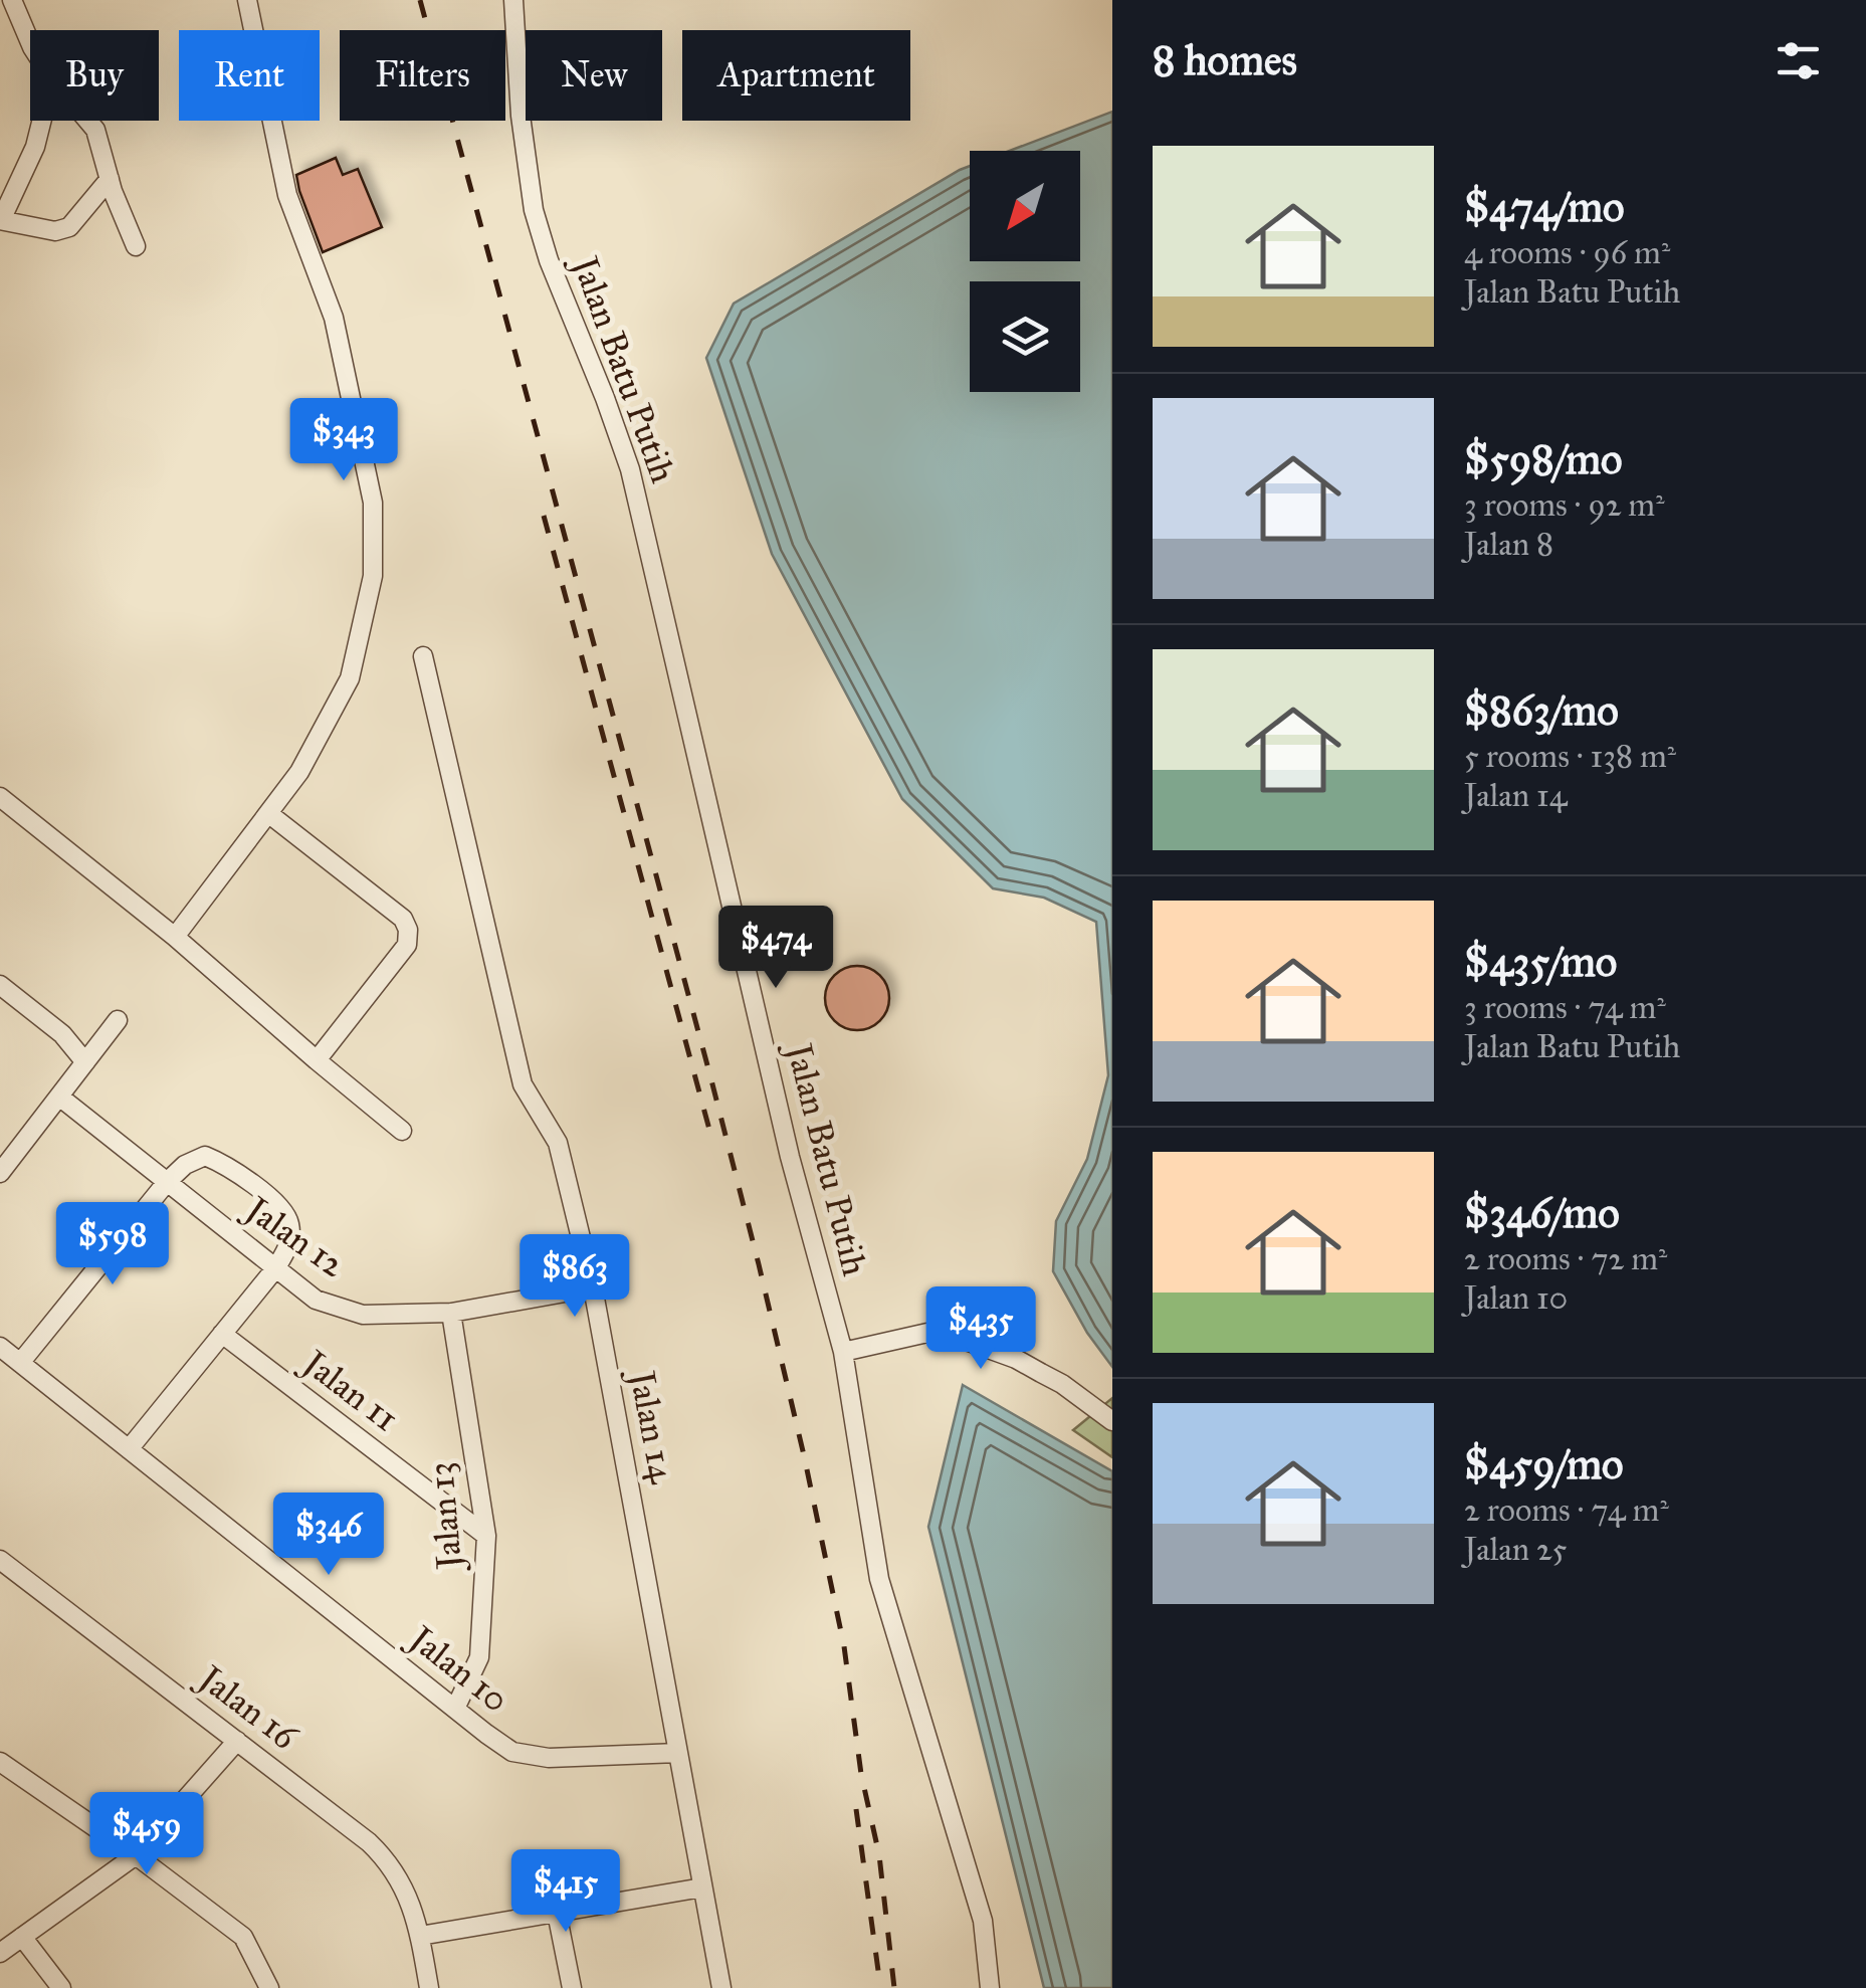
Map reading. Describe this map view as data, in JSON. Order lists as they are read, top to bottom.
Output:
{
  "streets": {
    "street": [
      "Jalan Batu Putih",
      "Jalan 12",
      "Jalan 11",
      "Jalan 14",
      "Jalan 13",
      "Jalan 10",
      "Jalan 16"
    ]
  },
  "crossings": [
    ["Jalan 12", "Jalan 14"],
    ["Jalan 12", "Jalan 13"],
    ["Jalan 11", "Jalan 13"],
    ["Jalan 14", "Jalan 10"],
    ["Jalan 13", "Jalan 10"]
  ],
  "north": "bottom left",
  "page": {
    "heading": "8 homes",
    "chip": [
      "Buy",
      "Rent",
      "Filters",
      "New",
      "Apartment"
    ],
    "list": [
      {
        "name": "$474/mo",
        "note": "4 rooms · 96 m² · Jalan Batu Putih"
      },
      {
        "name": "$598/mo",
        "note": "3 rooms · 92 m² · Jalan 8"
      },
      {
        "name": "$863/mo",
        "note": "5 rooms · 138 m² · Jalan 14"
      },
      {
        "name": "$435/mo",
        "note": "3 rooms · 74 m² · Jalan Batu Putih"
      },
      {
        "name": "$346/mo",
        "note": "2 rooms · 72 m² · Jalan 10"
      },
      {
        "name": "$459/mo",
        "note": "2 rooms · 74 m² · Jalan 25"
      }
    ],
    "price": [
      "$343",
      "$474",
      "$598",
      "$863",
      "$435",
      "$346",
      "$459",
      "$415"
    ]
  }
}
